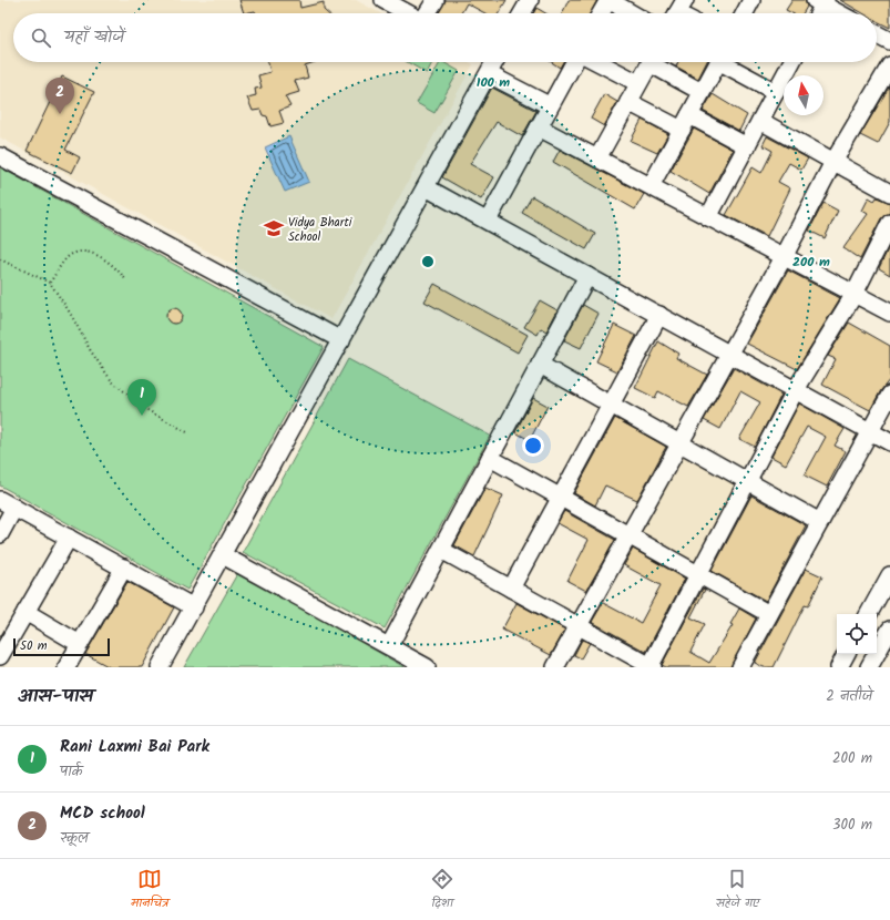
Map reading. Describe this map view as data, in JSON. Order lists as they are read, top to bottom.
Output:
{
  "places": {
    "school or university": ["Vidya Bharti School"]
  },
  "scale_bar": "50 m",
  "north": "top",
  "page": {
    "search": "यहाँ खोजें",
    "pins": ["2", "1"],
    "scale": "50 m",
    "heading": ["आस-पास", "2 नतीजे"],
    "list": [
      {
        "mark": "1",
        "name": "Rani Laxmi Bai Park",
        "note": "पार्क",
        "value": "200 m"
      },
      {
        "mark": "2",
        "name": "MCD school",
        "note": "स्कूल",
        "value": "300 m"
      }
    ],
    "nav": ["मानचित्र", "दिशा", "सहेजे गए"]
  },
  "rings": ["100 m", "200 m"]
}
